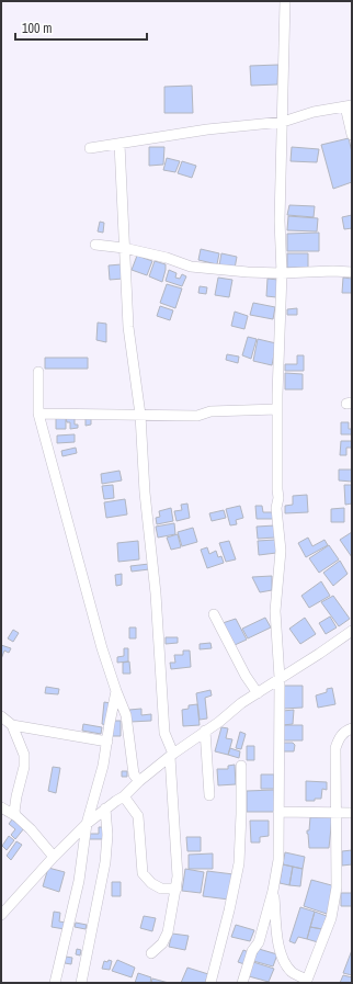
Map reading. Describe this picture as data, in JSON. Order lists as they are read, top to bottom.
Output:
{
  "scale_bar": "100 m"
}
